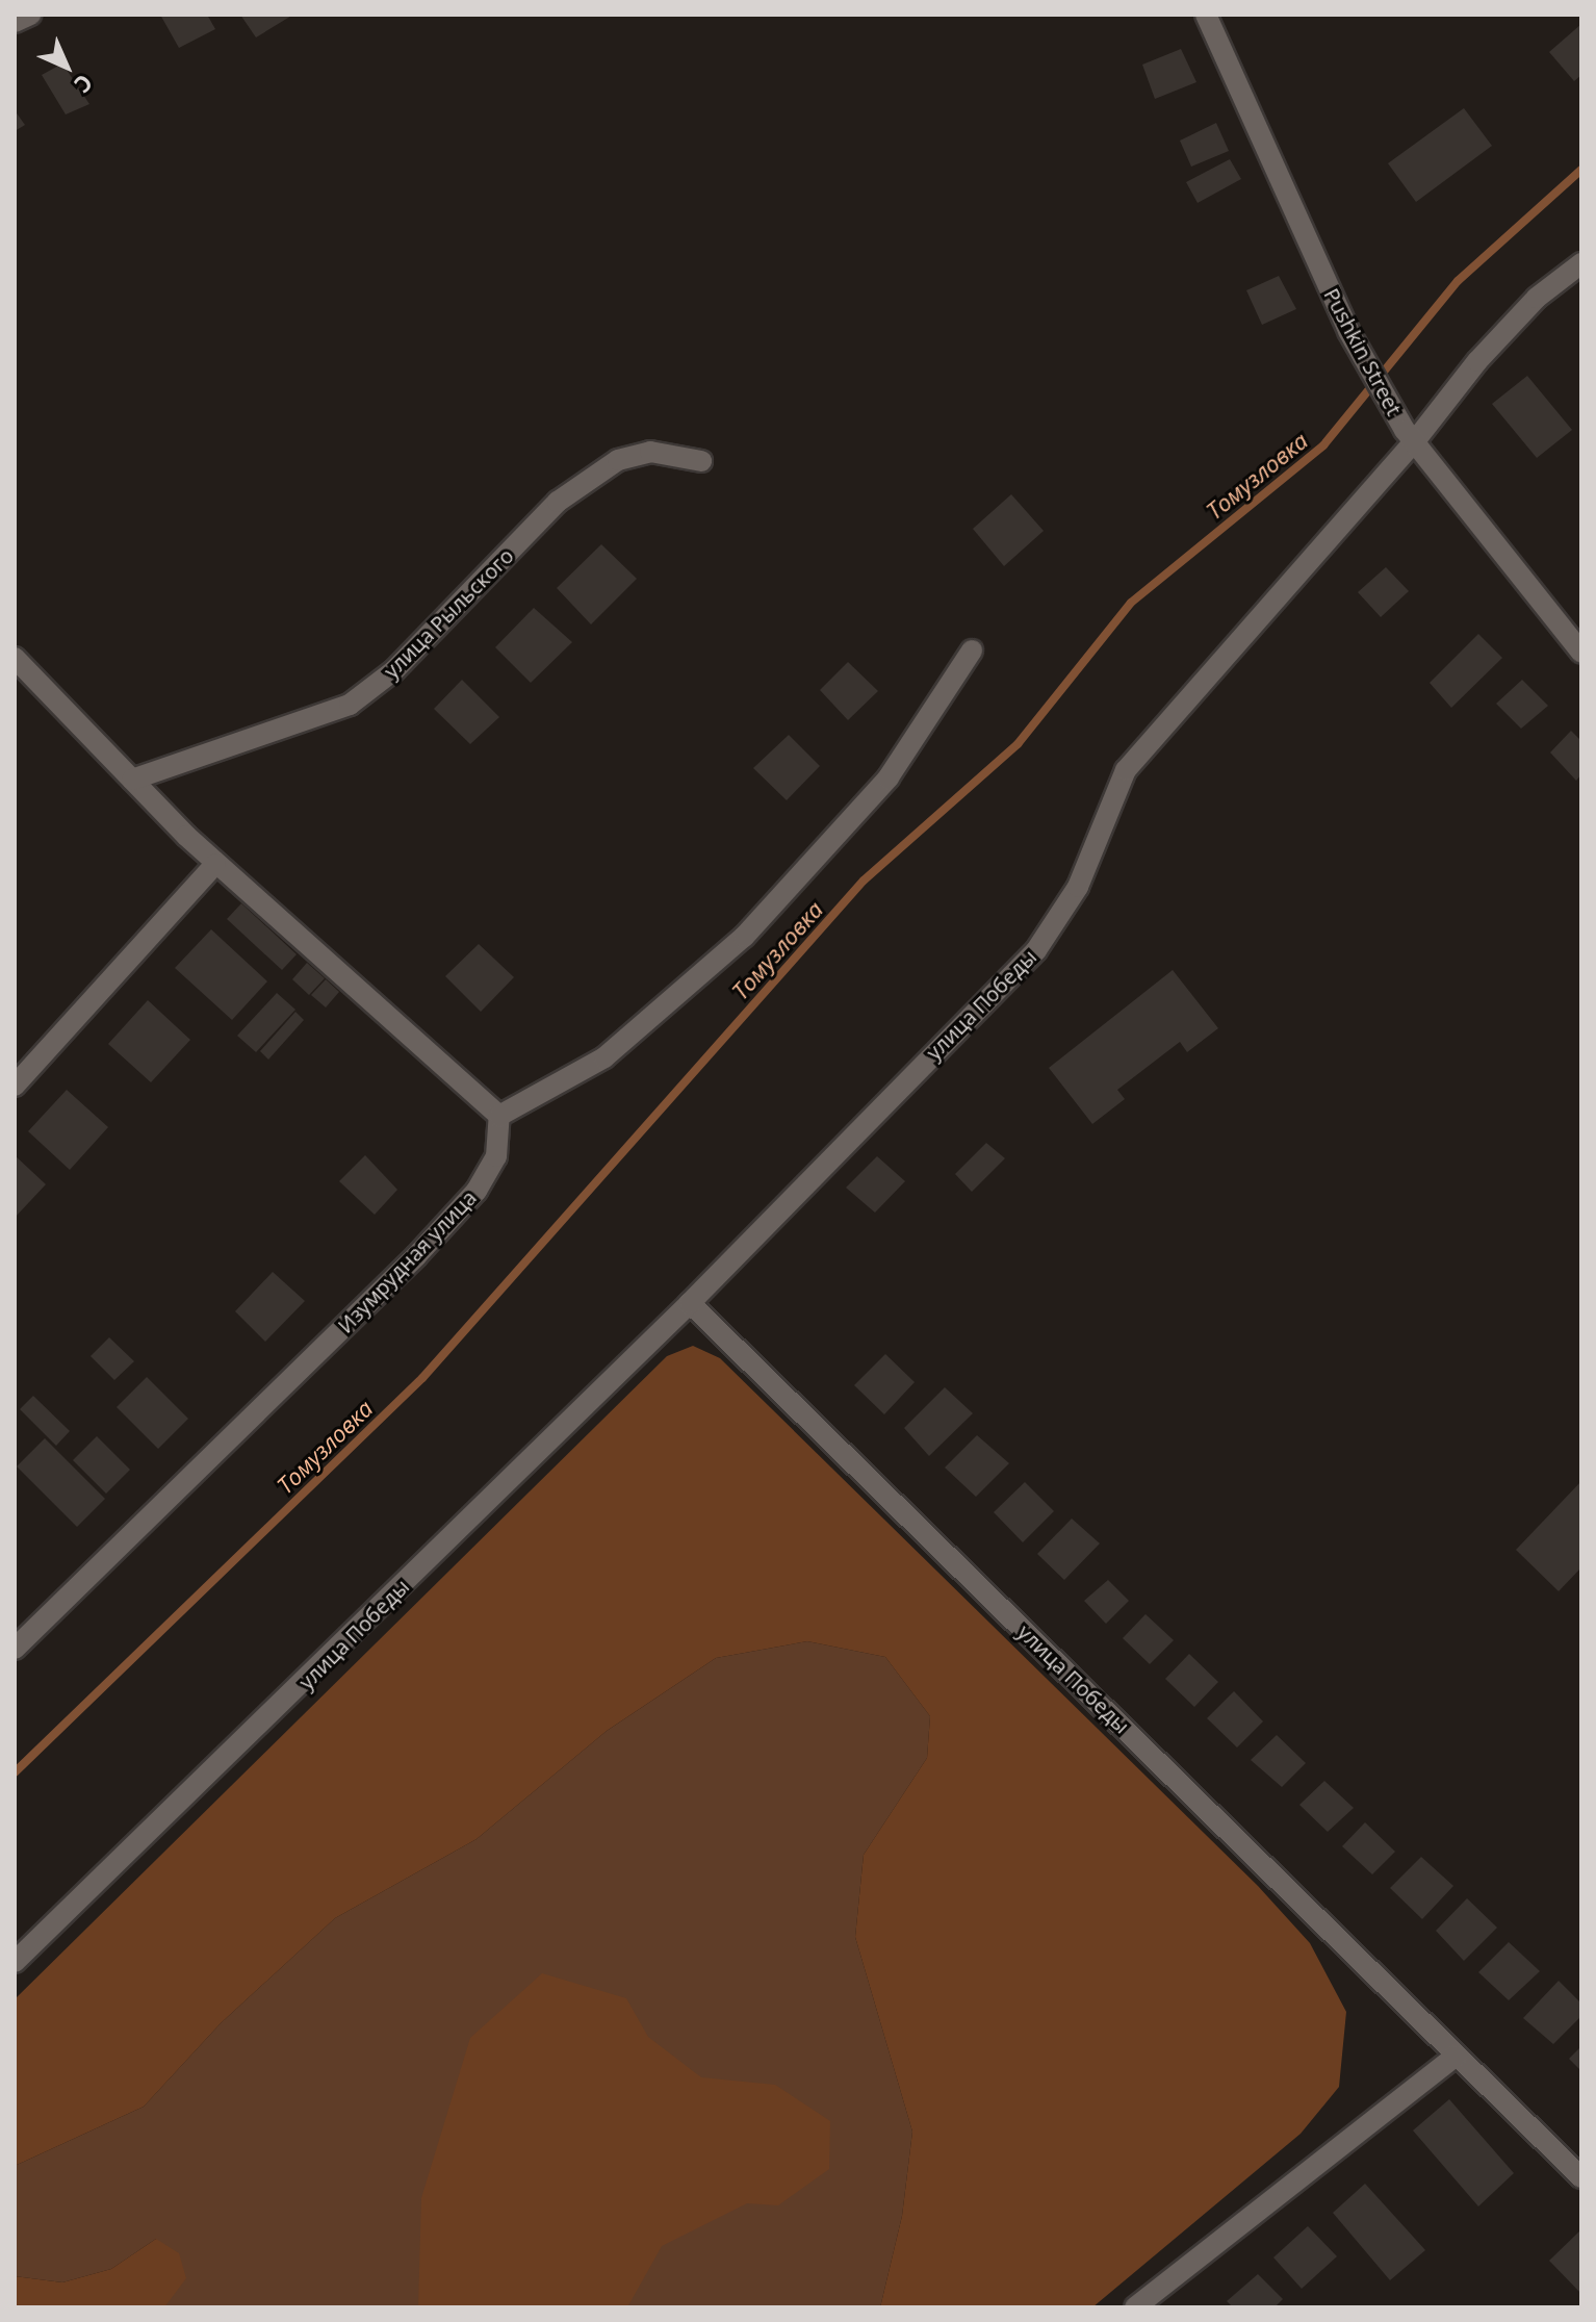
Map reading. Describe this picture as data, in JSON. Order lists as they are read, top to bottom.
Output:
{
  "streets": {
    "street": [
      "Pushkin Street",
      "улица Рыльского",
      "улица Победы",
      "Изумрудная улица"
    ]
  },
  "crossings": [
    ["Pushkin Street", "улица Победы"]
  ],
  "water": ["Томузловка"],
  "north": "bottom right"
}
